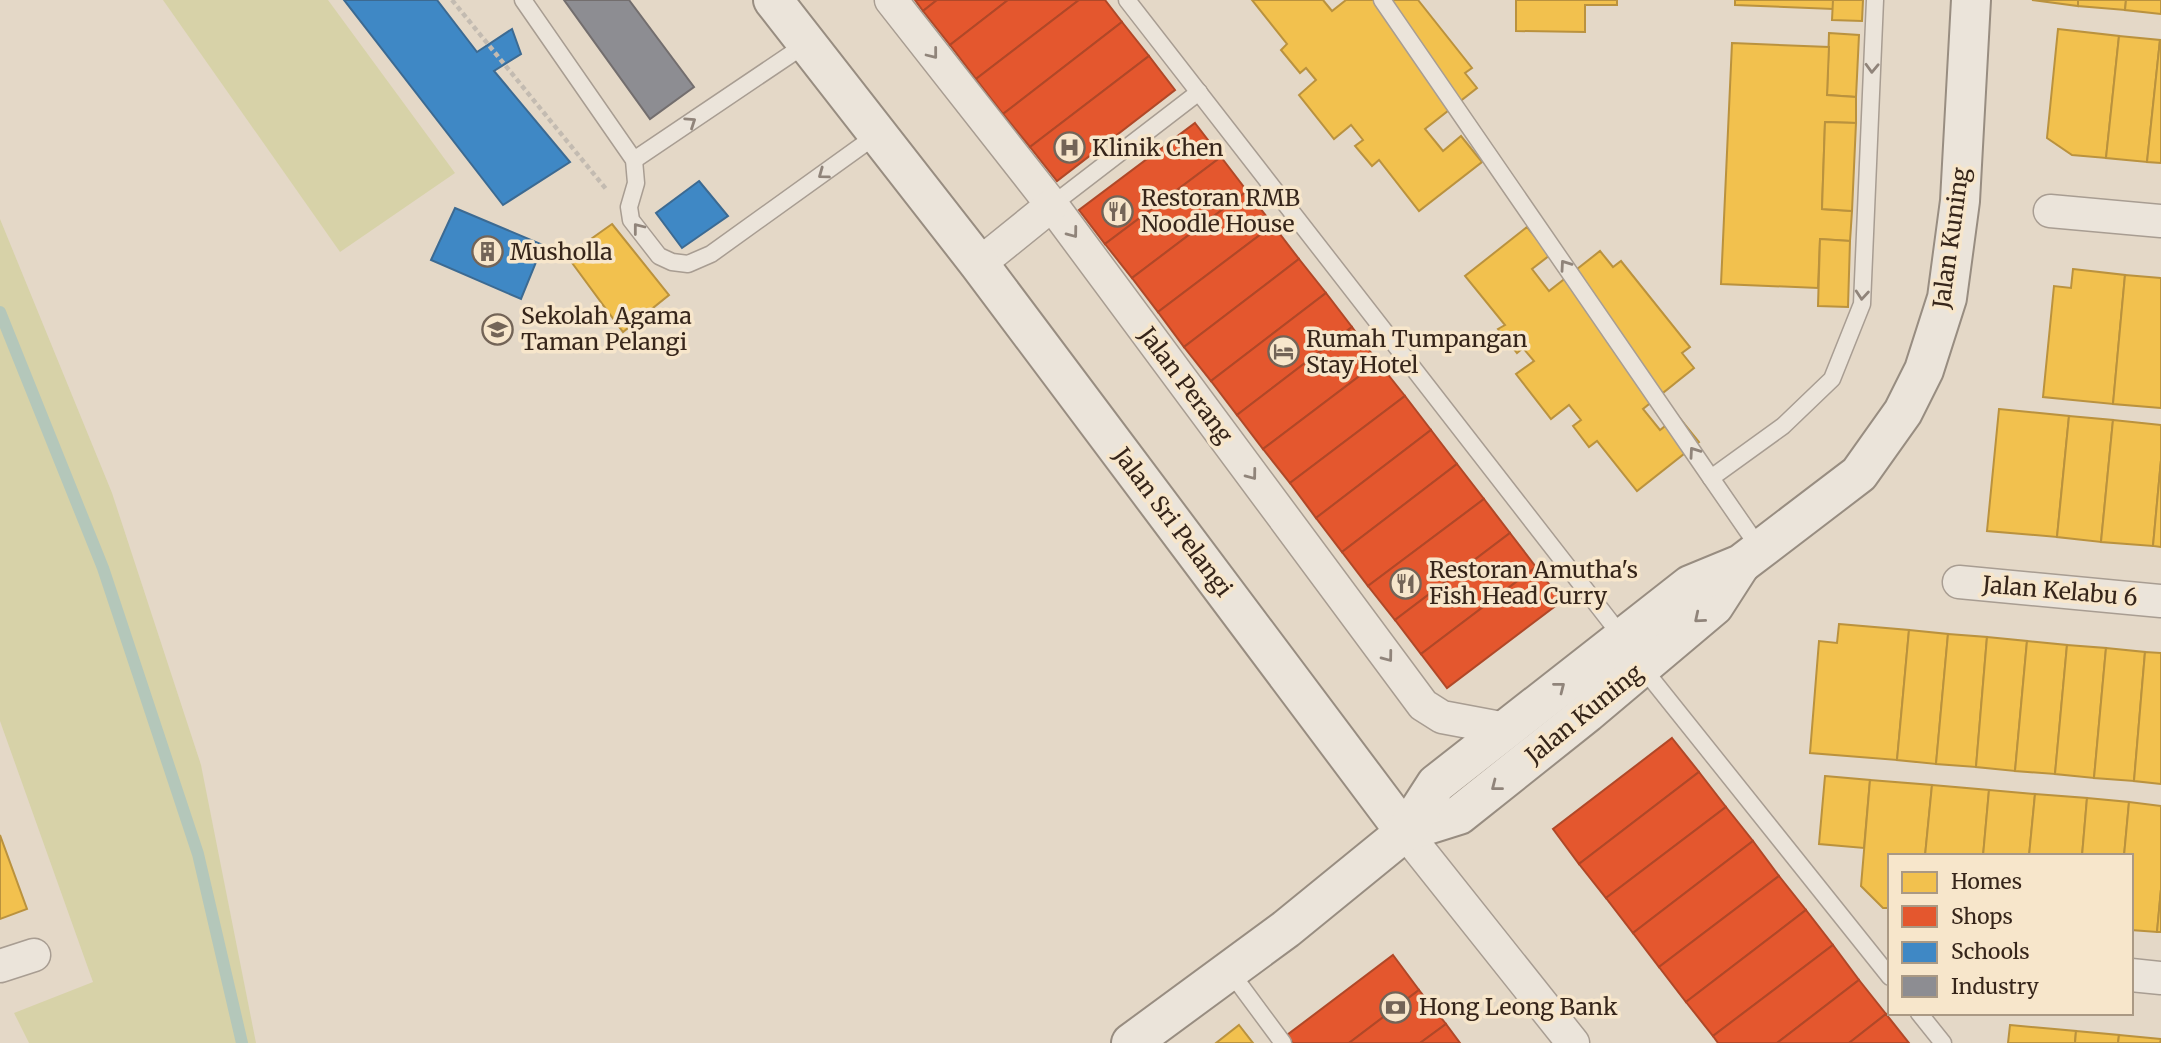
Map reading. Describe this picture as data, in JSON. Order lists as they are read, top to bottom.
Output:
{
  "streets": {
    "street": [
      "Jalan Kuning",
      "Jalan Perang",
      "Jalan Sri Pelangi",
      "Jalan Kelabu 6"
    ]
  },
  "crossings": [
    ["Jalan Kuning", "Jalan Perang"],
    ["Jalan Kuning", "Jalan Sri Pelangi"]
  ],
  "one_way": ["Jalan Perang"],
  "places": {
    "hospital": ["Klinik Chen"],
    "restaurant": ["Restoran RMB Noodle House", "Restoran Amutha's Fish Head Curry"],
    "building": ["Musholla"],
    "school or university": ["Sekolah Agama Taman Pelangi"],
    "hotel": ["Rumah Tumpangan Stay Hotel"],
    "bank": ["Hong Leong Bank"]
  },
  "legend": [
    "Homes",
    "Shops",
    "Schools",
    "Industry"
  ]
}
